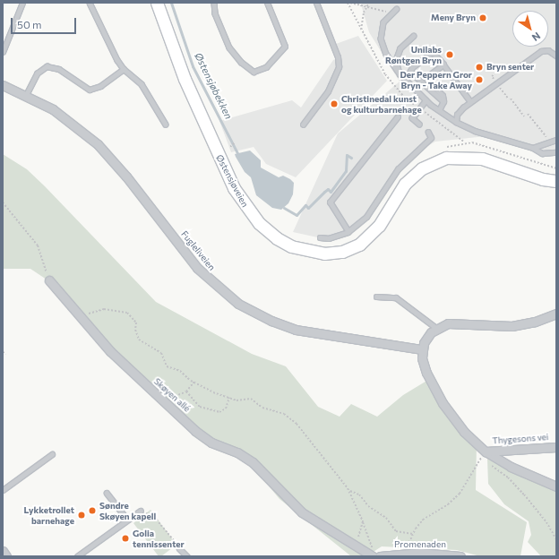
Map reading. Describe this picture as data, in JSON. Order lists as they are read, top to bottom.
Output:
{
  "streets": {
    "main road": ["Østensjøveien"],
    "street": [
      "Fugleliveien",
      "Skøyen allé",
      "Thygesons vei",
      "Promenaden"
    ]
  },
  "water": ["Østensjøbekken"],
  "places": [
    "Meny Bryn",
    "Unilabs Røntgen Bryn",
    "Bryn senter",
    "Der Peppern Gror Bryn - Take Away",
    "Christinedal kunst og kulturbarnehage",
    "Søndre Skøyen kapell",
    "Lykketrollet barnehage",
    "Golia tennissenter"
  ],
  "scale_bar": "50 m",
  "north": "bottom right"
}
